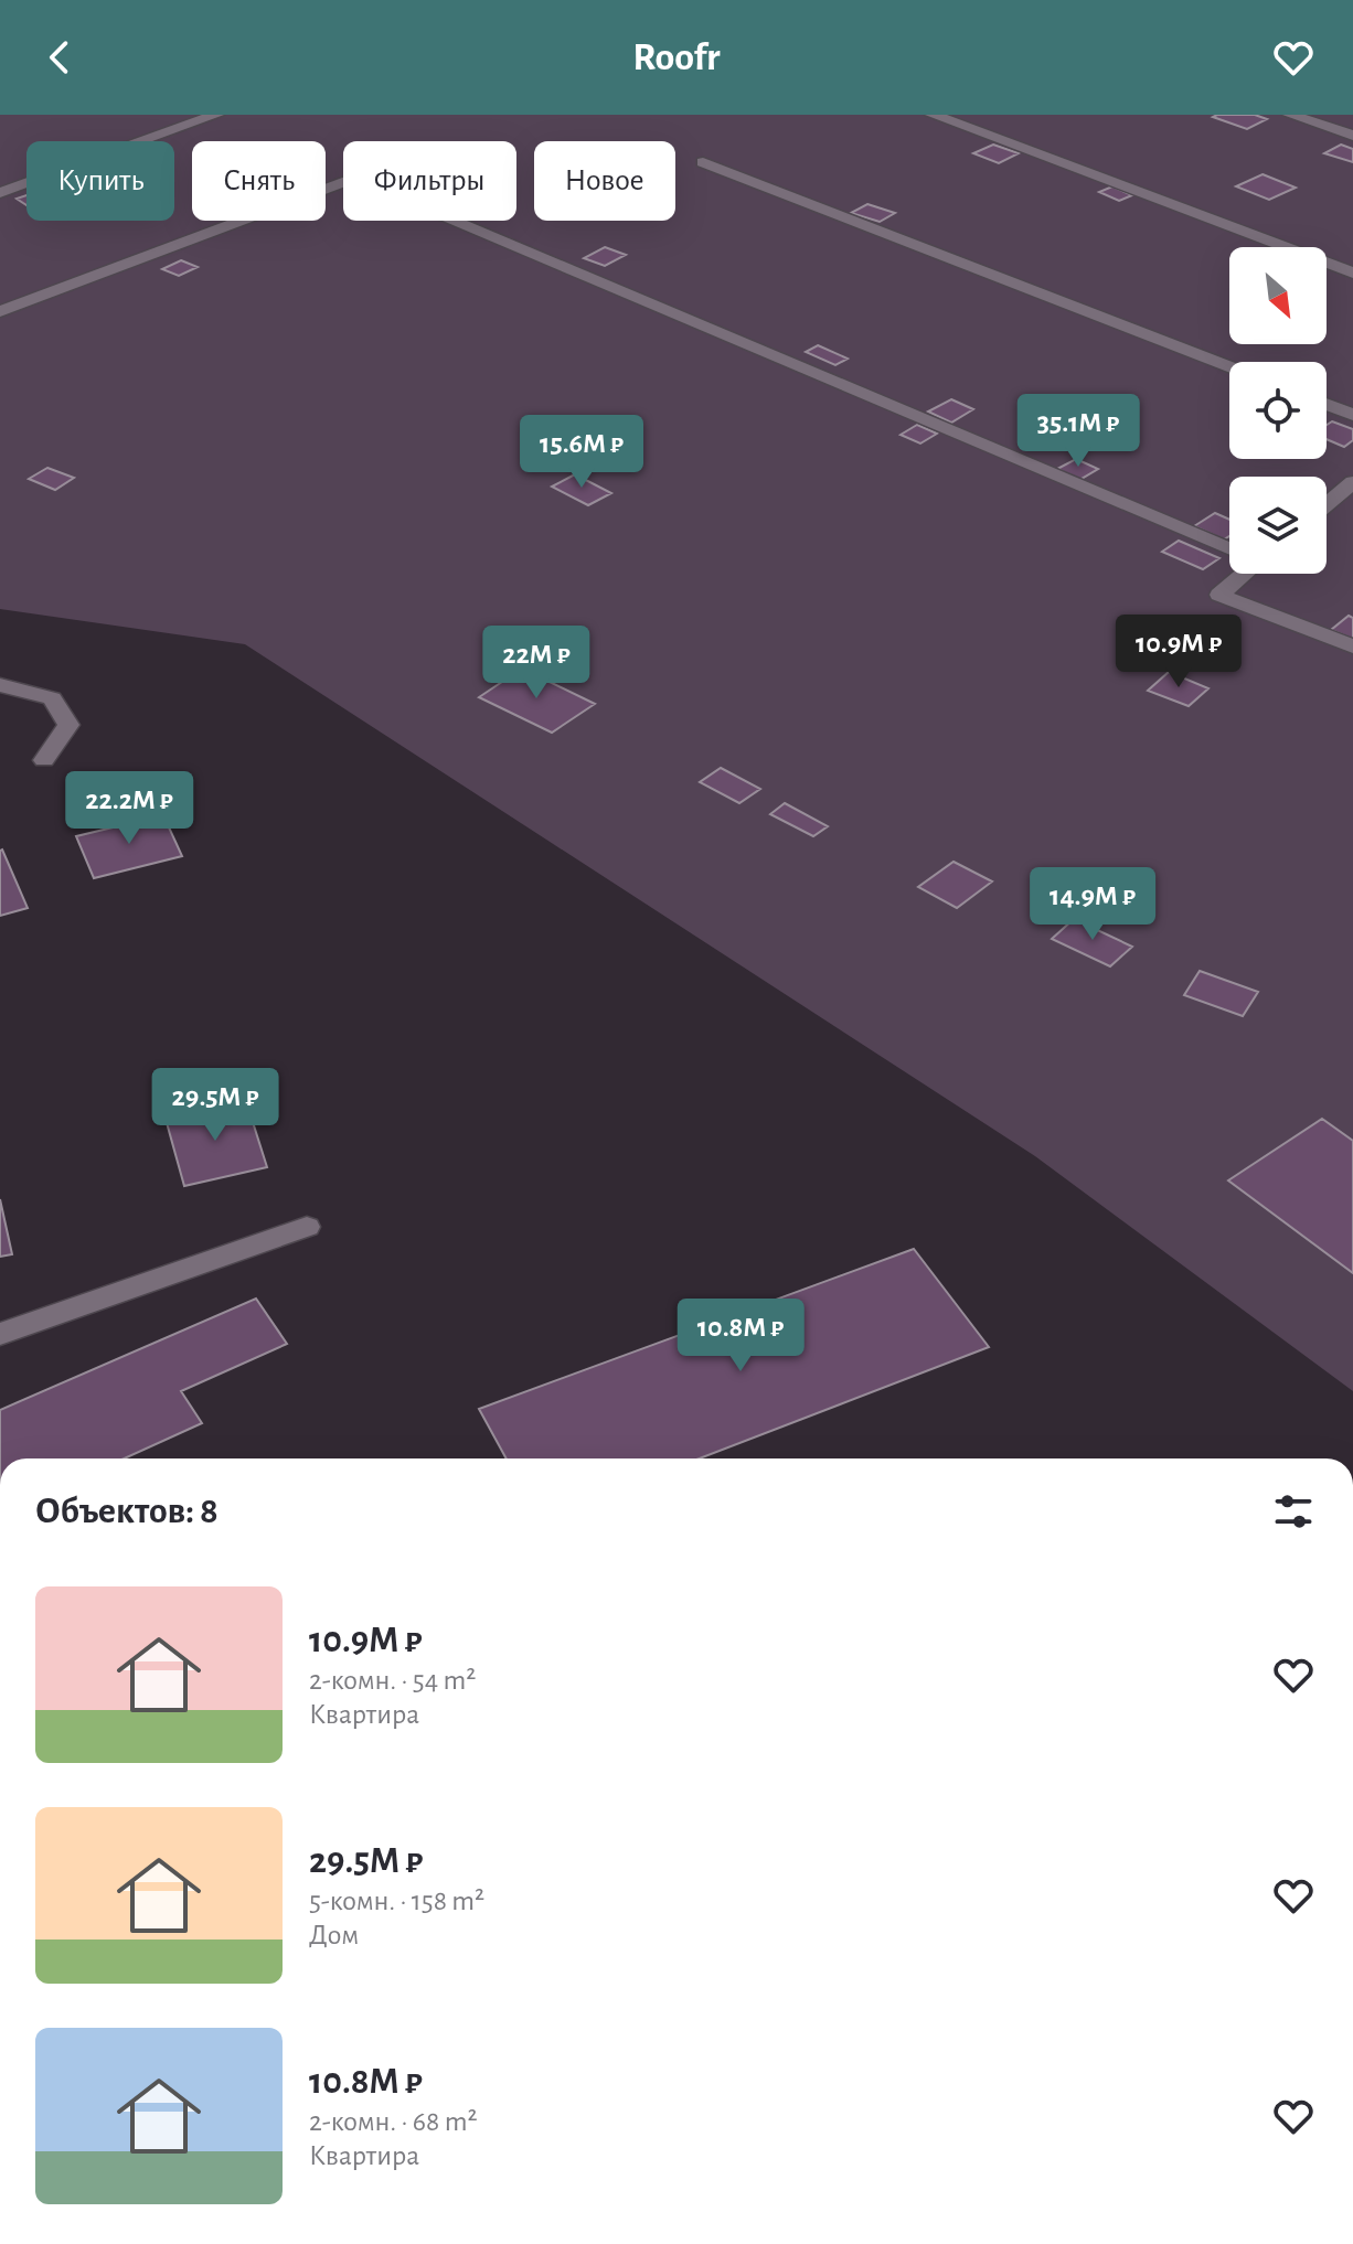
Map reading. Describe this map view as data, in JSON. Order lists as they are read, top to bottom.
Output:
{
  "north": "bottom right",
  "page": {
    "header": "Roofr",
    "chip": [
      "Купить",
      "Снять",
      "Фильтры",
      "Новое"
    ],
    "price": [
      "35.1M ₽",
      "15.6M ₽",
      "10.9M ₽",
      "22M ₽",
      "22.2M ₽",
      "14.9M ₽",
      "29.5M ₽",
      "10.8M ₽"
    ],
    "heading": "Объектов: 8",
    "list": [
      {
        "name": "10.9M ₽",
        "note": "2-комн. · 54 m² · Квартира"
      },
      {
        "name": "29.5M ₽",
        "note": "5-комн. · 158 m² · Дом"
      },
      {
        "name": "10.8M ₽",
        "note": "2-комн. · 68 m² · Квартира"
      }
    ]
  }
}
